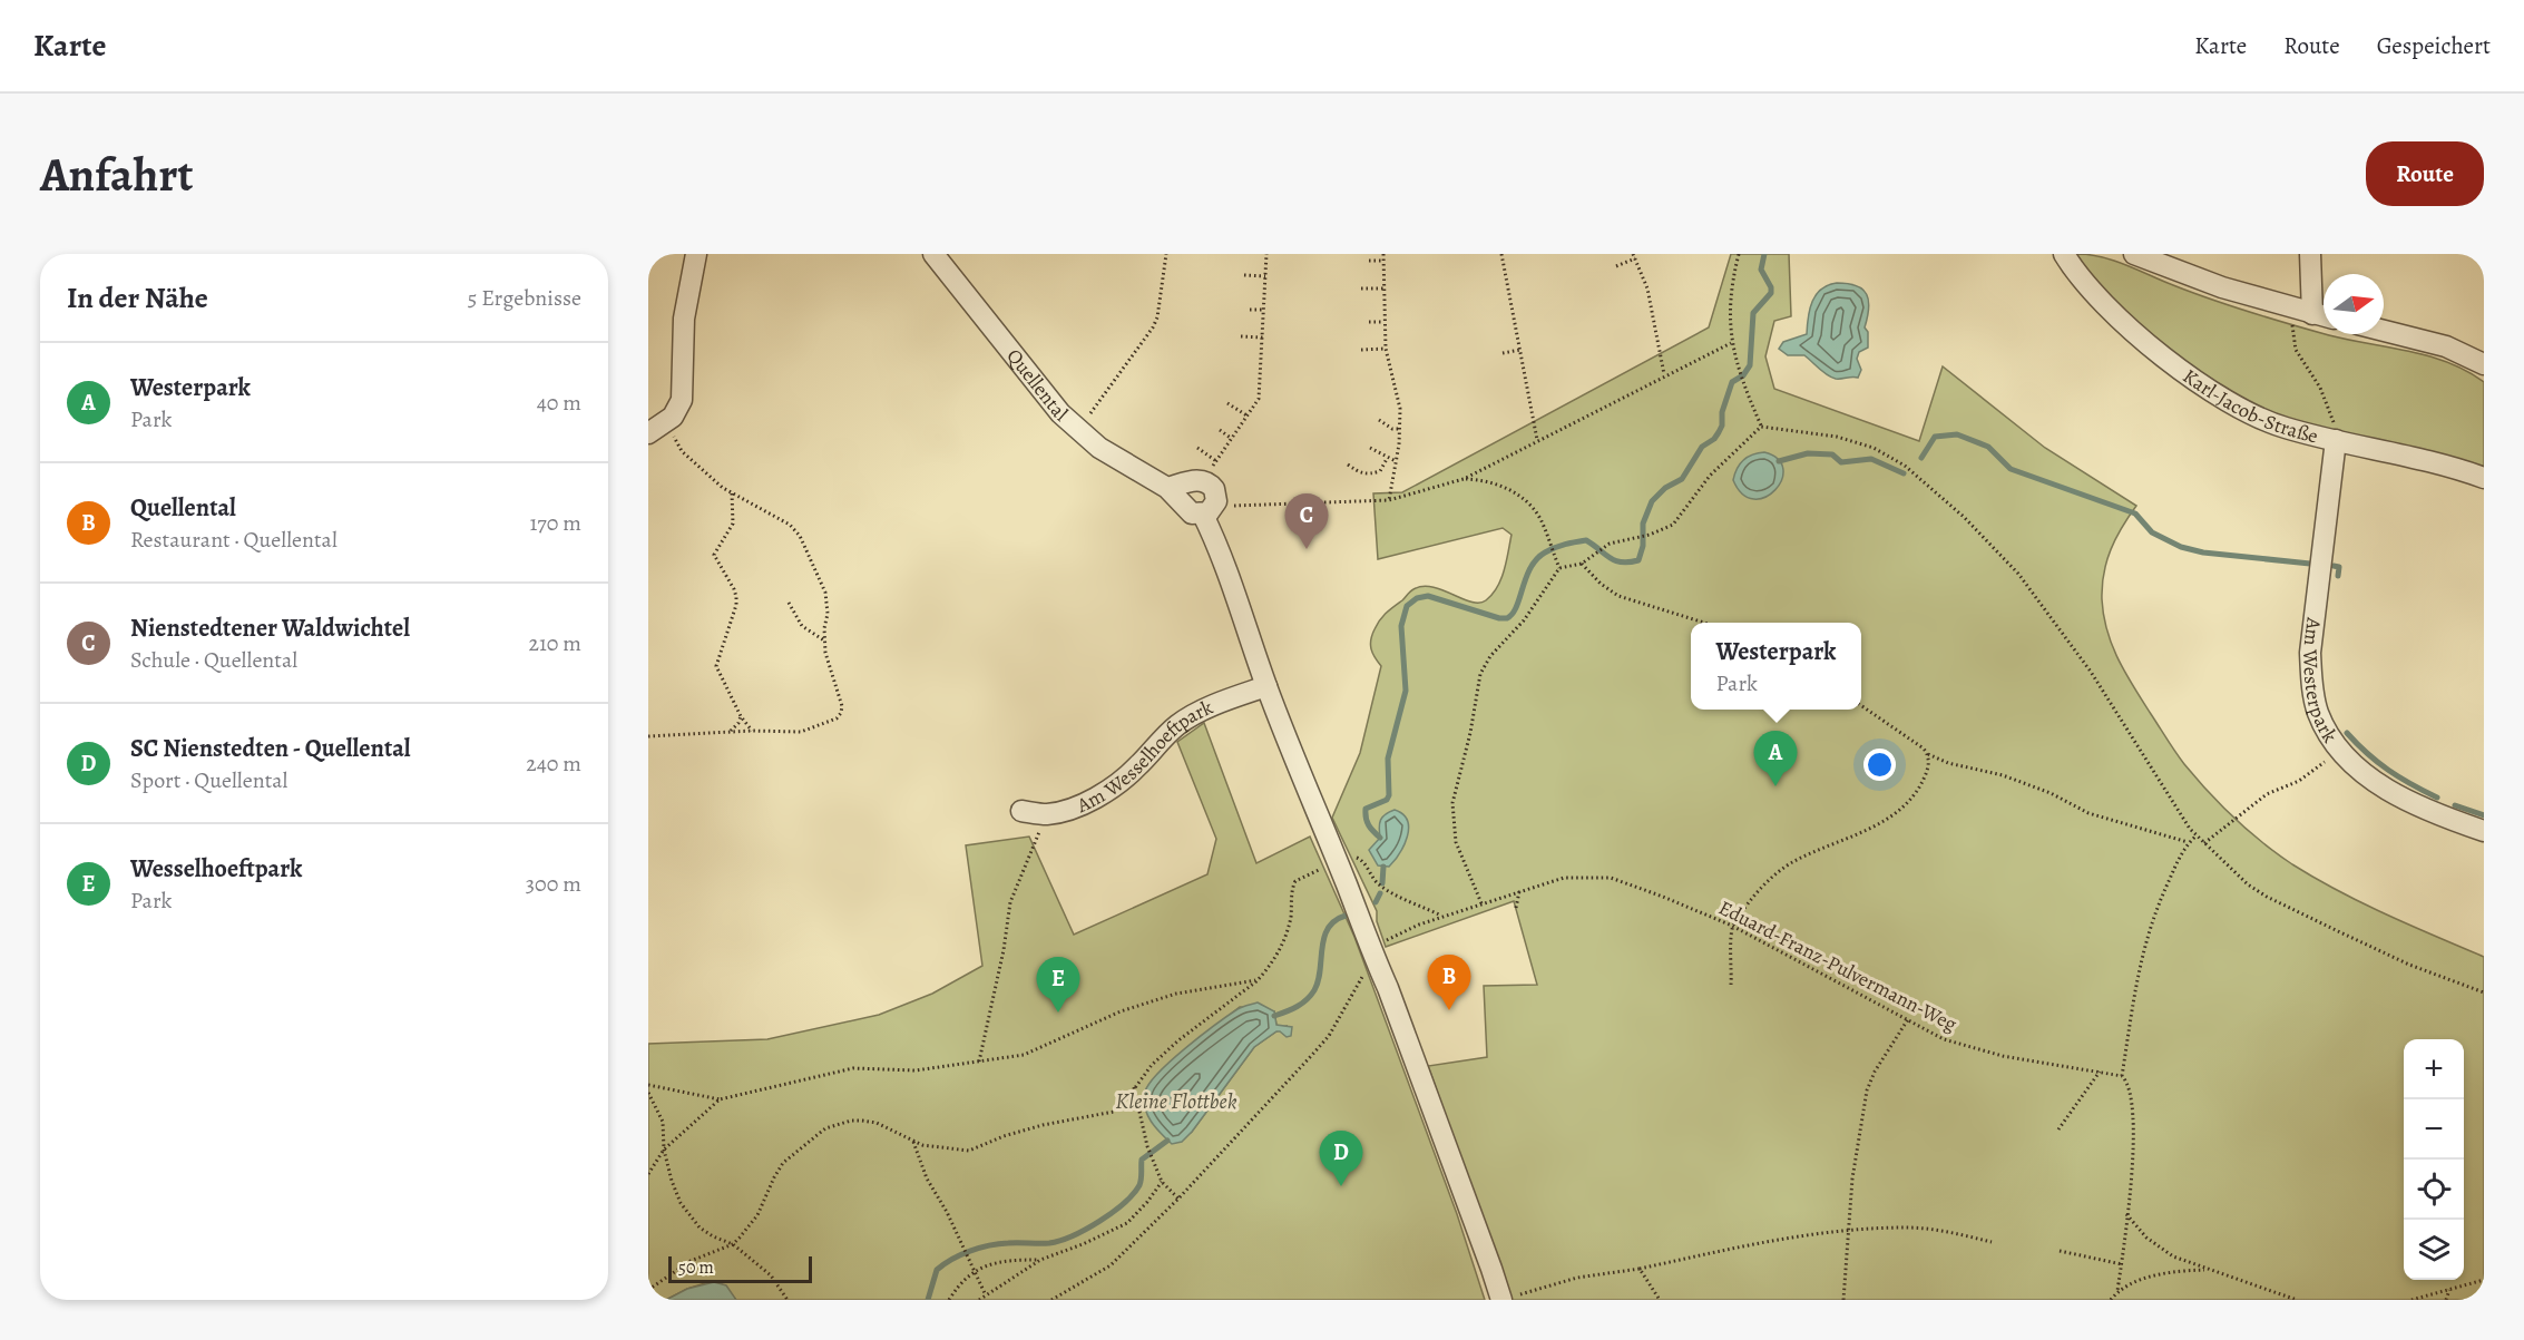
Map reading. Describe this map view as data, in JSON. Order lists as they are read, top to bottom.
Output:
{
  "streets": {
    "street": [
      "Quellental",
      "Karl-Jacob-Straße",
      "Am Westerpark",
      "Am Wesselhoeftpark"
    ],
    "path": ["Eduard-Franz-Pulvermann-Weg"]
  },
  "crossings": [
    ["Karl-Jacob-Straße", "Am Westerpark"]
  ],
  "water": ["Kleine Flottbek"],
  "scale_bar": "50 m",
  "north": "right",
  "page": {
    "header": "Karte",
    "nav": ["Karte", "Route", "Gespeichert"],
    "buttons": "Route",
    "title": "Anfahrt",
    "heading": ["In der Nähe", "5 Ergebnisse"],
    "list": [
      {
        "mark": "A",
        "name": "Westerpark",
        "note": "Park",
        "value": "40 m"
      },
      {
        "mark": "B",
        "name": "Quellental",
        "note": "Restaurant · Quellental",
        "value": "170 m"
      },
      {
        "mark": "C",
        "name": "Nienstedtener Waldwichtel",
        "note": "Schule · Quellental",
        "value": "210 m"
      },
      {
        "mark": "D",
        "name": "SC Nienstedten - Quellental",
        "note": "Sport · Quellental",
        "value": "240 m"
      },
      {
        "mark": "E",
        "name": "Wesselhoeftpark",
        "note": "Park",
        "value": "300 m"
      }
    ],
    "pins": [
      "C",
      "A",
      "B",
      "E",
      "D"
    ],
    "popup": ["Westerpark", "Park"],
    "map_buttons": ["+", "−"],
    "scale": "50 m"
  }
}
